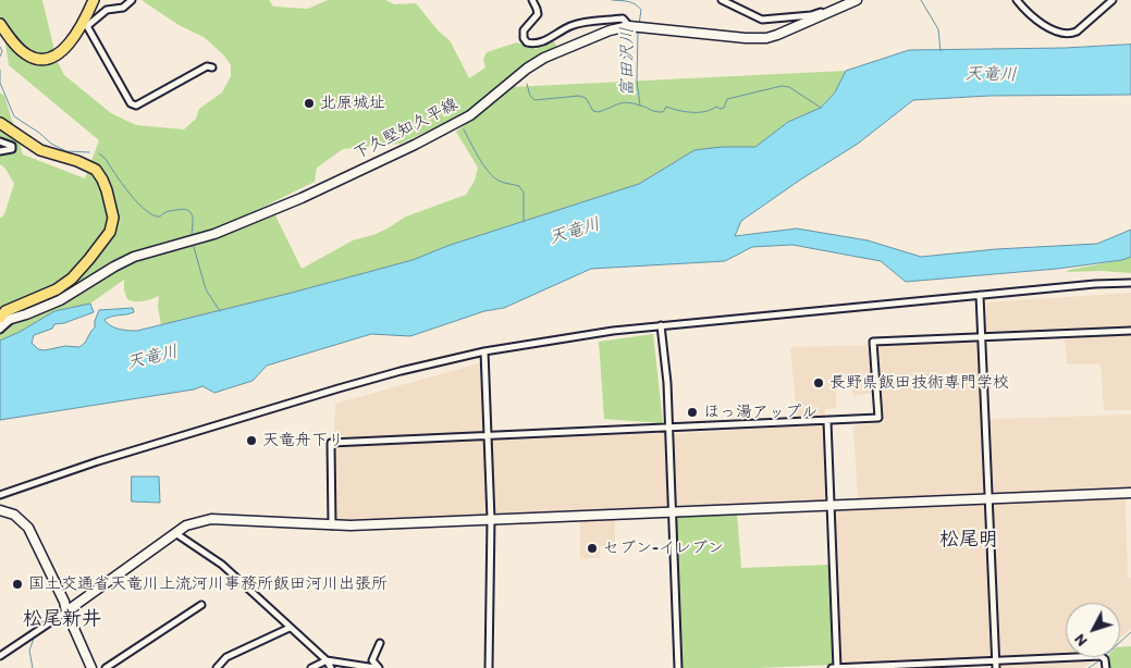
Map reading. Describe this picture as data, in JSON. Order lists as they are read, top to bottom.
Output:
{
  "streets": {
    "main road": ["下久堅知久平線"]
  },
  "districts": ["松尾明", "松尾新井"],
  "water": ["富田沢川", "天竜川"],
  "places": [
    "北原城址",
    "長野県飯田技術専門学校",
    "ほっ湯アップル",
    "天竜舟下り",
    "セブン-イレブン",
    "国土交通省天竜川上流河川事務所飯田河川出張所"
  ],
  "north": "bottom left"
}
